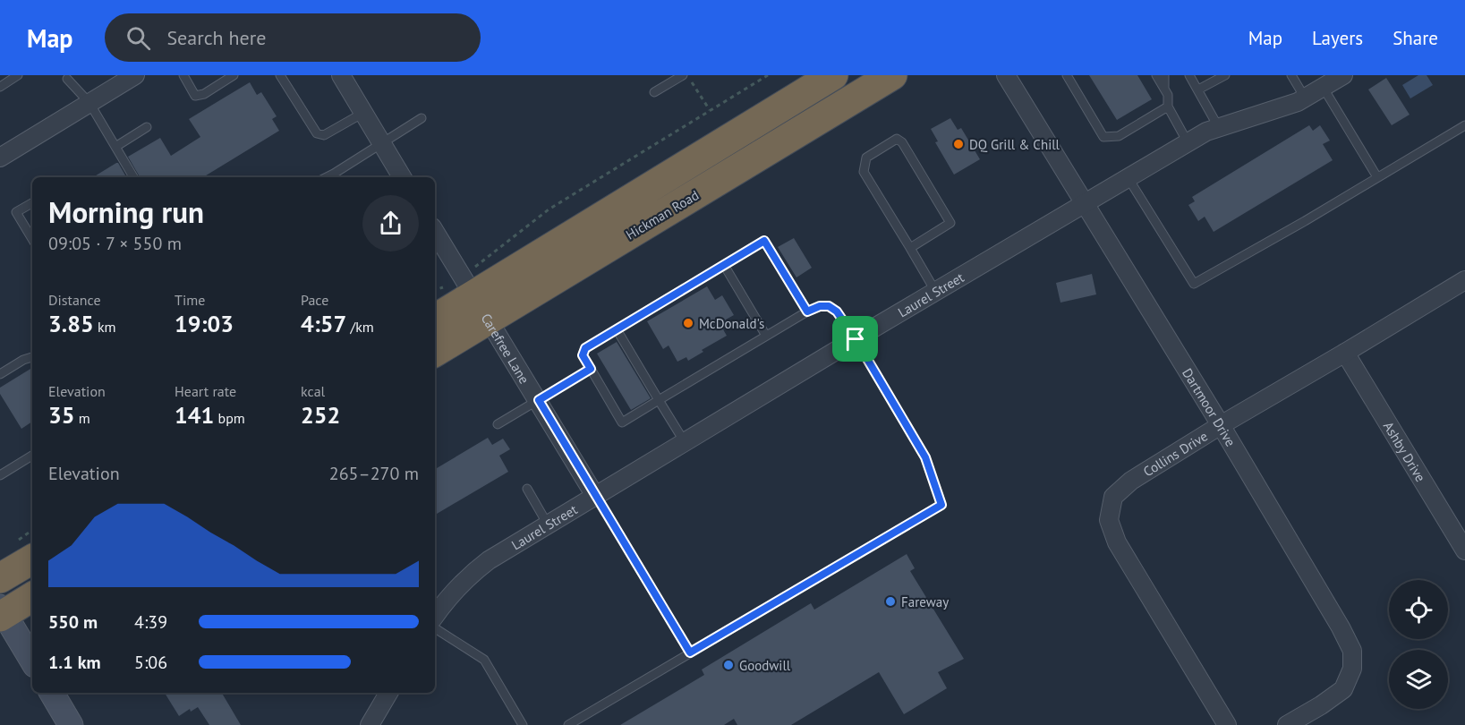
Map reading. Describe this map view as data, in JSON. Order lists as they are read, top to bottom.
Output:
{
  "streets": {
    "highway": ["Hickman Road"],
    "street": [
      "Laurel Street",
      "Carefree Lane",
      "Dartmoor Drive",
      "Ashby Drive",
      "Collins Drive"
    ]
  },
  "crossings": [
    ["Hickman Road", "Carefree Lane"],
    ["Laurel Street", "Carefree Lane"],
    ["Laurel Street", "Dartmoor Drive"],
    ["Dartmoor Drive", "Collins Drive"],
    ["Ashby Drive", "Collins Drive"]
  ],
  "places": [
    "DQ Grill & Chill",
    "McDonald's",
    "Fareway",
    "Goodwill"
  ],
  "page": {
    "header": "Map",
    "search": "Search here",
    "nav": ["Map", "Layers", "Share"],
    "heading": ["Morning run", "09:05 · 7 × 550 m"],
    "stats": [
      ["Distance", "3.85 km"],
      ["Time", "19:03"],
      ["Pace", "4:57 /km"],
      ["Elevation", "35 m"],
      ["Heart rate", "141 bpm"],
      ["kcal", "252"]
    ],
    "chart": ["Elevation", "265–270 m"],
    "list": [
      {
        "name": "550 m",
        "note": "4:39"
      },
      {
        "name": "1.1 km",
        "note": "5:06"
      }
    ]
  }
}
